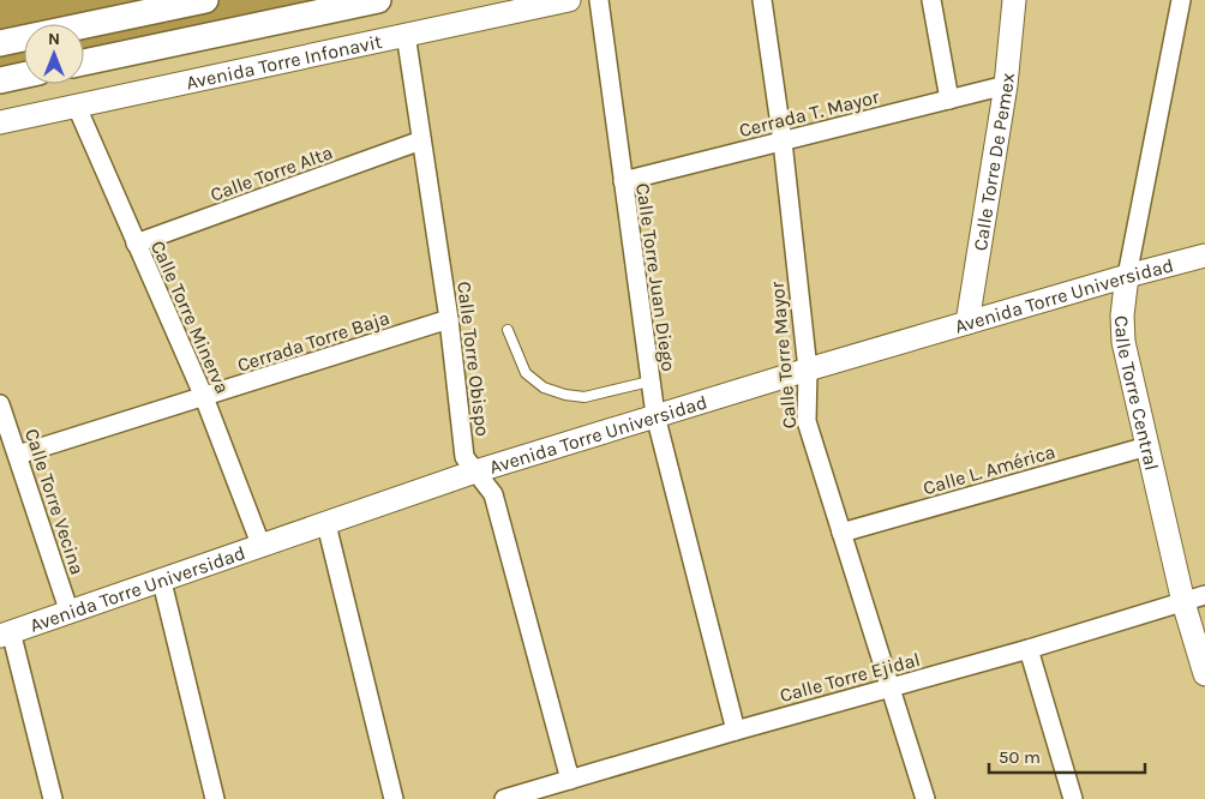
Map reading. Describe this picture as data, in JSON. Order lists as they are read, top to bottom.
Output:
{
  "streets": {
    "street": [
      "Avenida Torre Infonavit",
      "Cerrada T. Mayor",
      "Calle Torre De Pemex",
      "Calle Torre Alta",
      "Calle Torre Juan Diego",
      "Avenida Torre Universidad",
      "Calle Torre Minerva",
      "Cerrada Torre Baja",
      "Calle Torre Mayor",
      "Calle Torre Obispo",
      "Calle Torre Central",
      "Calle L. América",
      "Calle Torre Vecina",
      "Calle Torre Ejidal"
    ]
  },
  "crossings": [
    ["Avenida Torre Infonavit", "Calle Torre Minerva"],
    ["Avenida Torre Infonavit", "Calle Torre Obispo"],
    ["Cerrada T. Mayor", "Calle Torre De Pemex"],
    ["Cerrada T. Mayor", "Calle Torre Juan Diego"],
    ["Cerrada T. Mayor", "Calle Torre Mayor"],
    ["Calle Torre De Pemex", "Avenida Torre Universidad"],
    ["Calle Torre Alta", "Calle Torre Minerva"],
    ["Calle Torre Alta", "Calle Torre Obispo"],
    ["Calle Torre Juan Diego", "Avenida Torre Universidad"],
    ["Calle Torre Juan Diego", "Calle Torre Ejidal"],
    ["Avenida Torre Universidad", "Calle Torre Minerva"],
    ["Avenida Torre Universidad", "Calle Torre Mayor"],
    ["Avenida Torre Universidad", "Calle Torre Obispo"],
    ["Avenida Torre Universidad", "Calle Torre Central"],
    ["Avenida Torre Universidad", "Calle Torre Vecina"],
    ["Calle Torre Minerva", "Cerrada Torre Baja"],
    ["Cerrada Torre Baja", "Calle Torre Obispo"],
    ["Cerrada Torre Baja", "Calle Torre Vecina"],
    ["Calle Torre Mayor", "Calle L. América"],
    ["Calle Torre Mayor", "Calle Torre Ejidal"],
    ["Calle Torre Obispo", "Calle Torre Ejidal"],
    ["Calle Torre Central", "Calle L. América"],
    ["Calle Torre Central", "Calle Torre Ejidal"]
  ],
  "scale_bar": "50 m",
  "north": "top"
}
